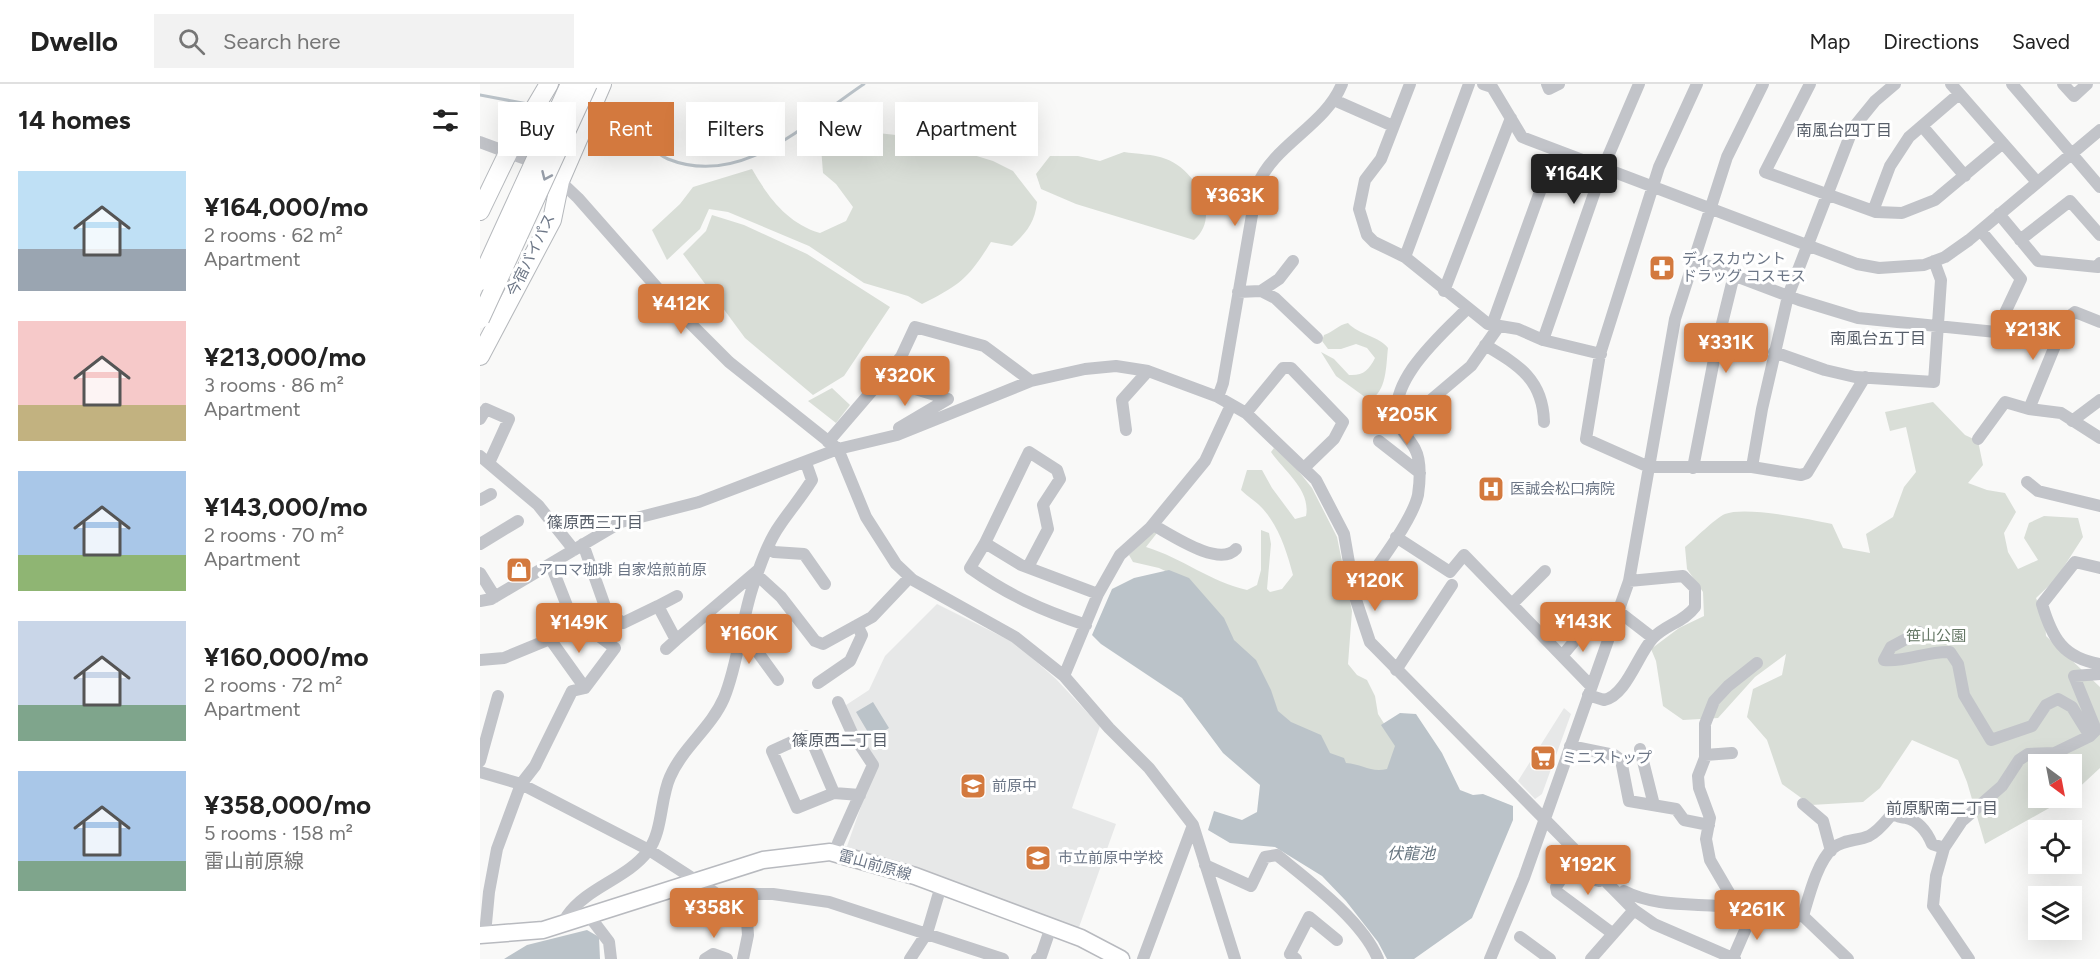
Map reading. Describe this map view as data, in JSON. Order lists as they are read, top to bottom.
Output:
{
  "streets": {
    "highway": ["今宿バイパス"],
    "main road": ["雷山前原線"]
  },
  "districts": [
    "南風台四丁目",
    "南風台五丁目",
    "篠原西三丁目",
    "篠原西二丁目",
    "前原駅南二丁目"
  ],
  "water": ["伏龍池"],
  "parks": ["笹山公園"],
  "places": {
    "pharmacy": ["ディスカウント ドラッグ コスモス"],
    "hospital": ["医誠会松口病院"],
    "shop": ["アロマ珈琲 自家焙煎前原"],
    "supermarket": ["ミニストップ"],
    "school or university": ["前原中", "市立前原中学校"]
  },
  "north": "bottom right",
  "page": {
    "header": "Dwello",
    "search": "Search here",
    "nav": ["Map", "Directions", "Saved"],
    "heading": "14 homes",
    "chip": [
      "Buy",
      "Rent",
      "Filters",
      "New",
      "Apartment"
    ],
    "price": [
      "¥164K",
      "¥363K",
      "¥412K",
      "¥213K",
      "¥331K",
      "¥320K",
      "¥205K",
      "¥120K",
      "¥143K",
      "¥149K",
      "¥160K",
      "¥192K",
      "¥358K",
      "¥261K"
    ],
    "list": [
      {
        "name": "¥164,000/mo",
        "note": "2 rooms · 62 m² · Apartment"
      },
      {
        "name": "¥213,000/mo",
        "note": "3 rooms · 86 m² · Apartment"
      },
      {
        "name": "¥143,000/mo",
        "note": "2 rooms · 70 m² · Apartment"
      },
      {
        "name": "¥160,000/mo",
        "note": "2 rooms · 72 m² · Apartment"
      },
      {
        "name": "¥358,000/mo",
        "note": "5 rooms · 158 m² · 雷山前原線"
      }
    ]
  }
}
